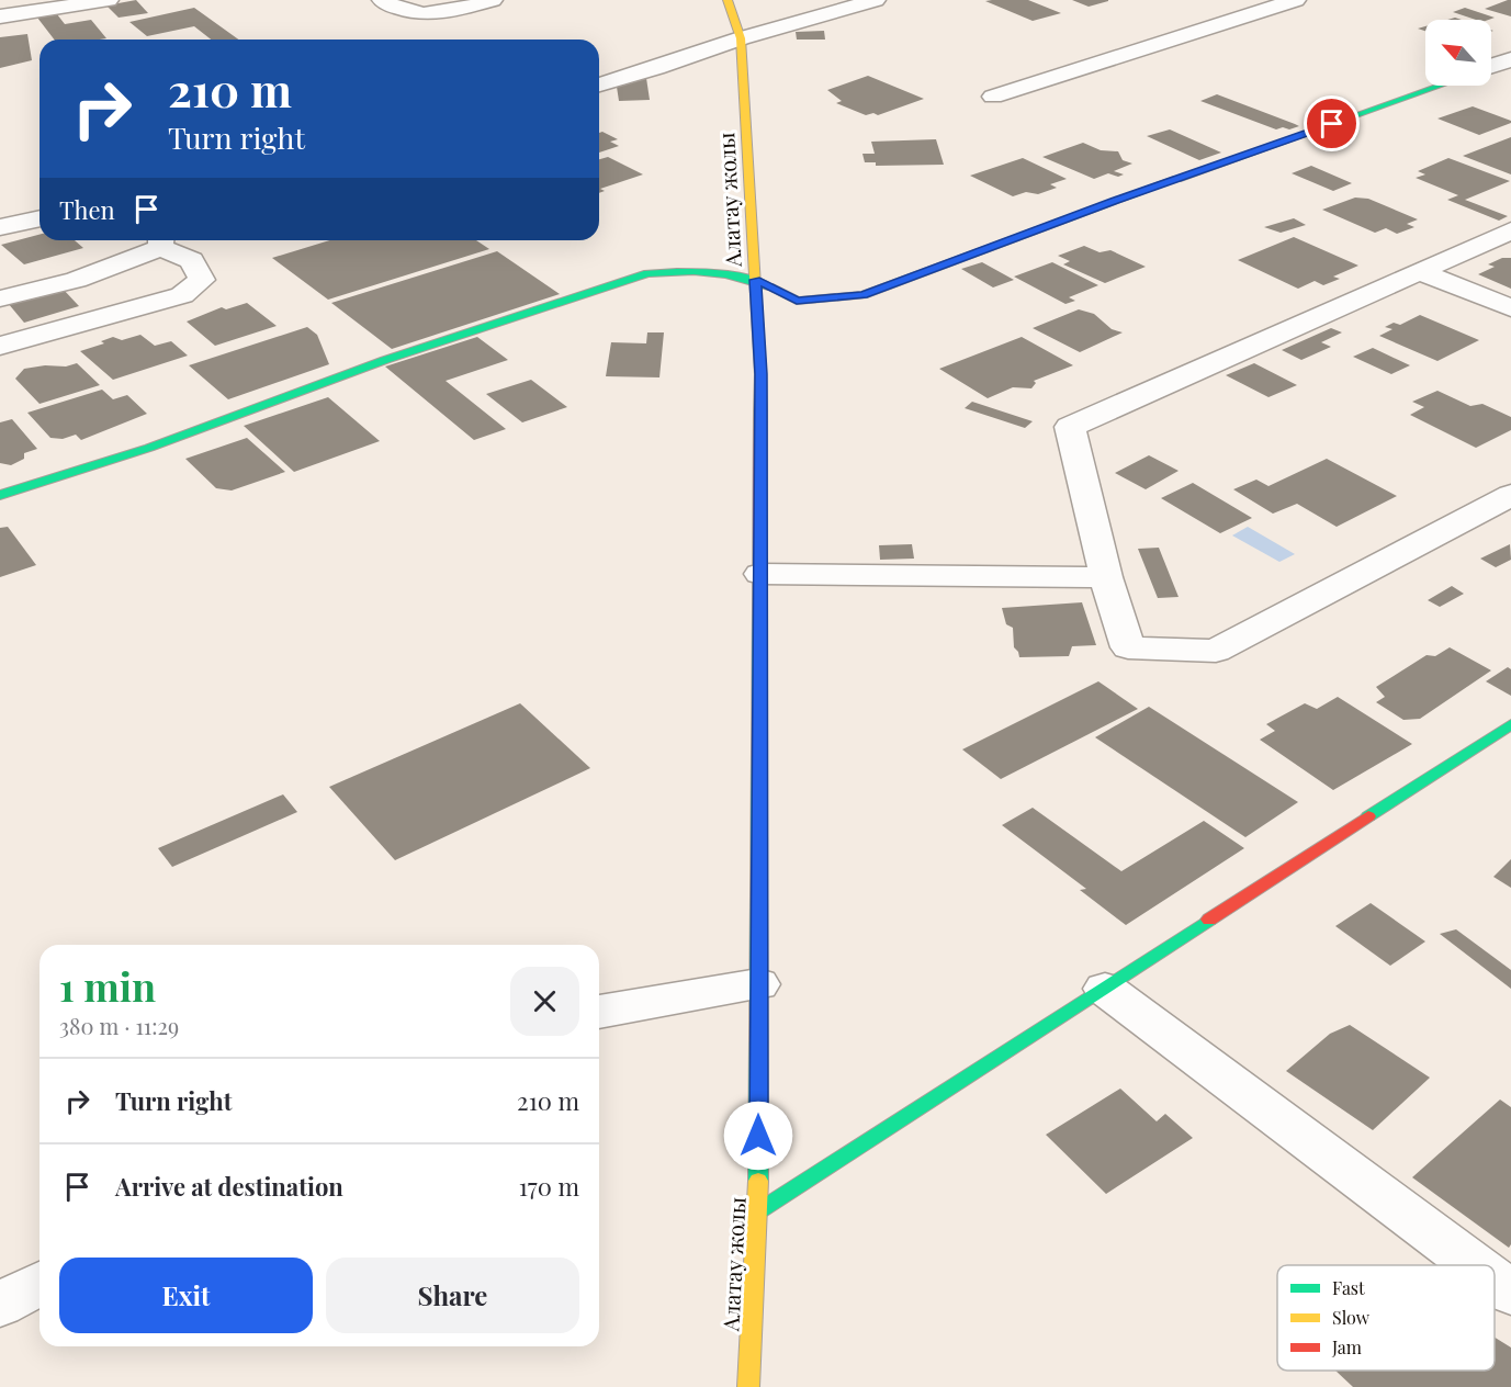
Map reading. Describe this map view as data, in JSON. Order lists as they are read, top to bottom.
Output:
{
  "streets": {
    "street": ["Алатау жолы"]
  },
  "legend": ["Fast", "Slow", "Jam"],
  "north": "top left",
  "page": {
    "turn": ["210 m", "Turn right"],
    "then": "Then",
    "heading": ["1 min", "380 m · 11:29"],
    "list": [
      {
        "name": "Turn right",
        "value": "210 m"
      },
      {
        "name": "Arrive at destination",
        "value": "170 m"
      }
    ],
    "buttons": ["Exit", "Share"]
  }
}
